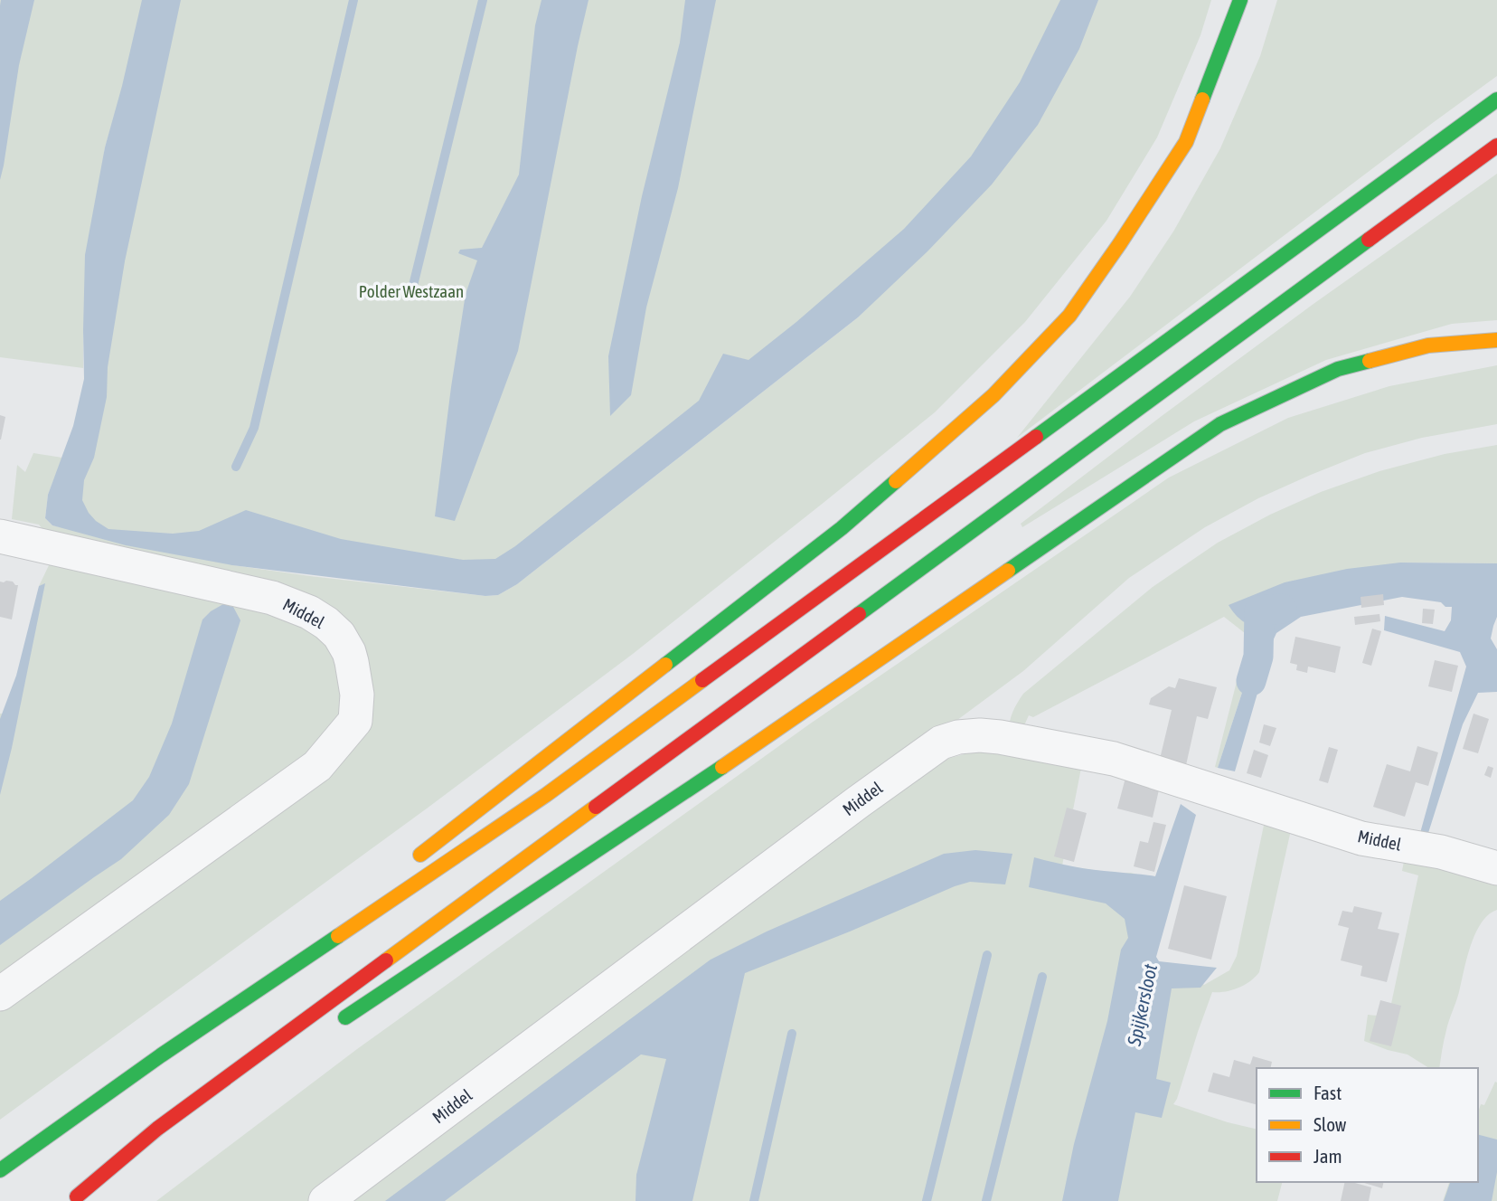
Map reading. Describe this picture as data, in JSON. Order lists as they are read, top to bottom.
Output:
{
  "streets": {
    "street": ["Middel"]
  },
  "water": ["Spijkersloot"],
  "parks": ["Polder Westzaan"],
  "legend": ["Fast", "Slow", "Jam"]
}
